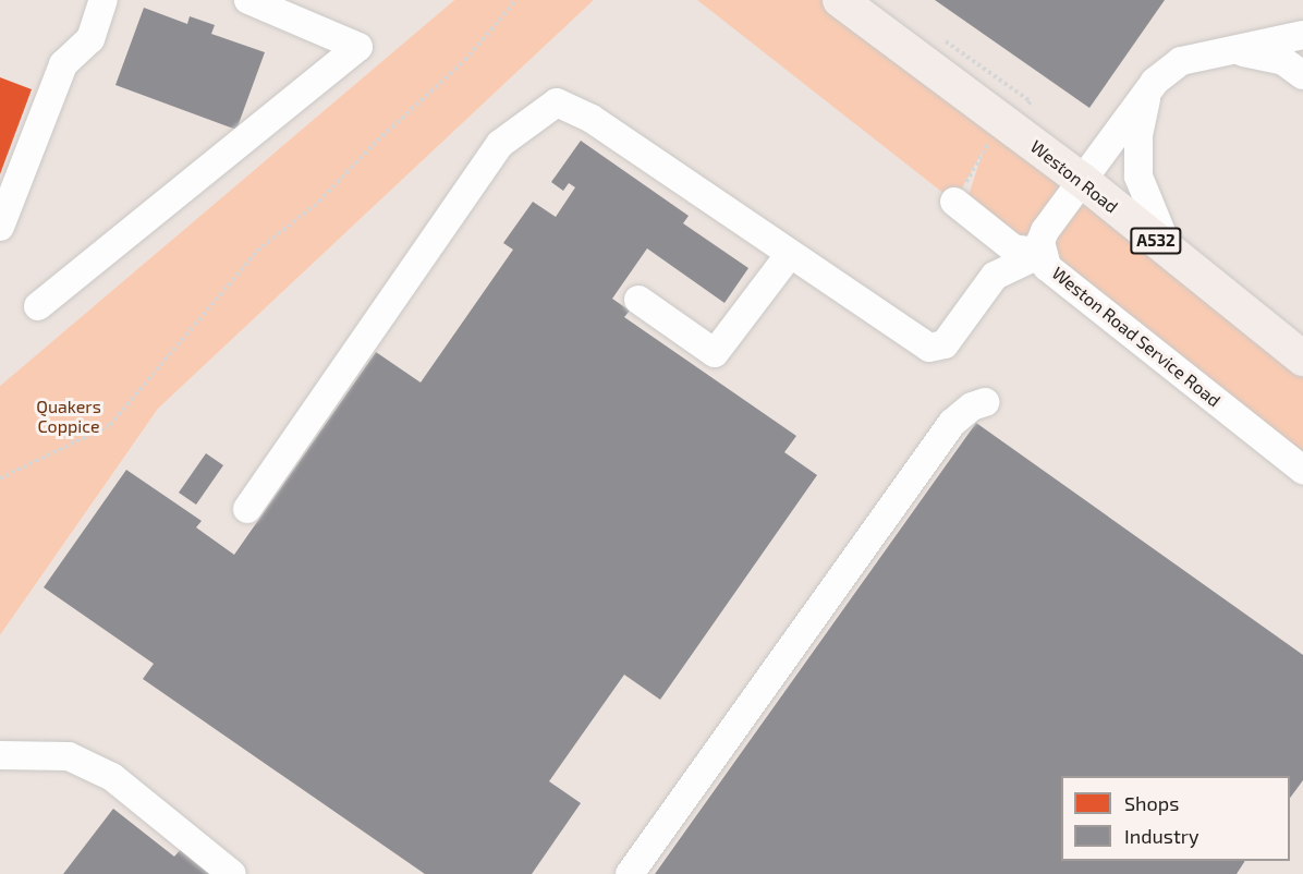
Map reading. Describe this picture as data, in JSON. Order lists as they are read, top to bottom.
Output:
{
  "streets": {
    "main road": ["Weston Road", "A532"],
    "street": ["Weston Road Service Road"]
  },
  "crossings": [
    ["Weston Road", "Weston Road Service Road"]
  ],
  "parks": ["Quakers Coppice"],
  "legend": ["Shops", "Industry"]
}
